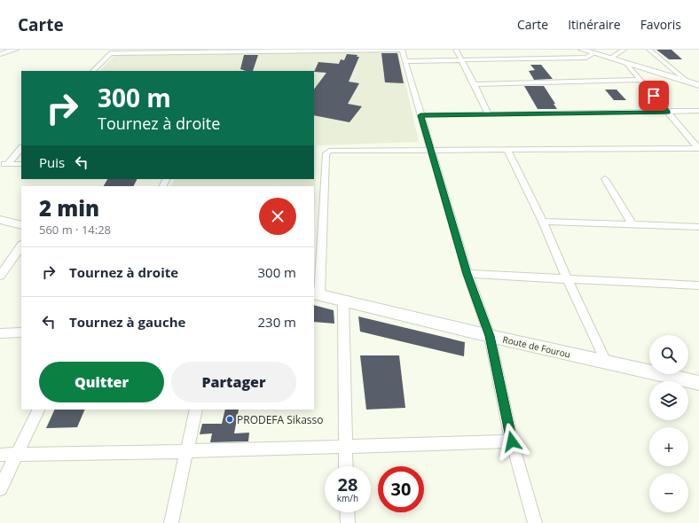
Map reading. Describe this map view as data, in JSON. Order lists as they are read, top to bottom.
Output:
{
  "streets": {
    "main road": ["Route de Fourou"]
  },
  "places": ["PRODEFA Sikasso"],
  "page": {
    "header": "Carte",
    "nav": ["Carte", "Itinéraire", "Favoris"],
    "turn": ["300 m", "Tournez à droite"],
    "then": "Puis",
    "heading": ["2 min", "560 m · 14:28"],
    "list": [
      {
        "name": "Tournez à droite",
        "value": "300 m"
      },
      {
        "name": "Tournez à gauche",
        "value": "230 m"
      }
    ],
    "map_buttons": ["+", "−"],
    "buttons": ["Quitter", "Partager"],
    "speed": "28 km/h",
    "limit": "30"
  }
}
